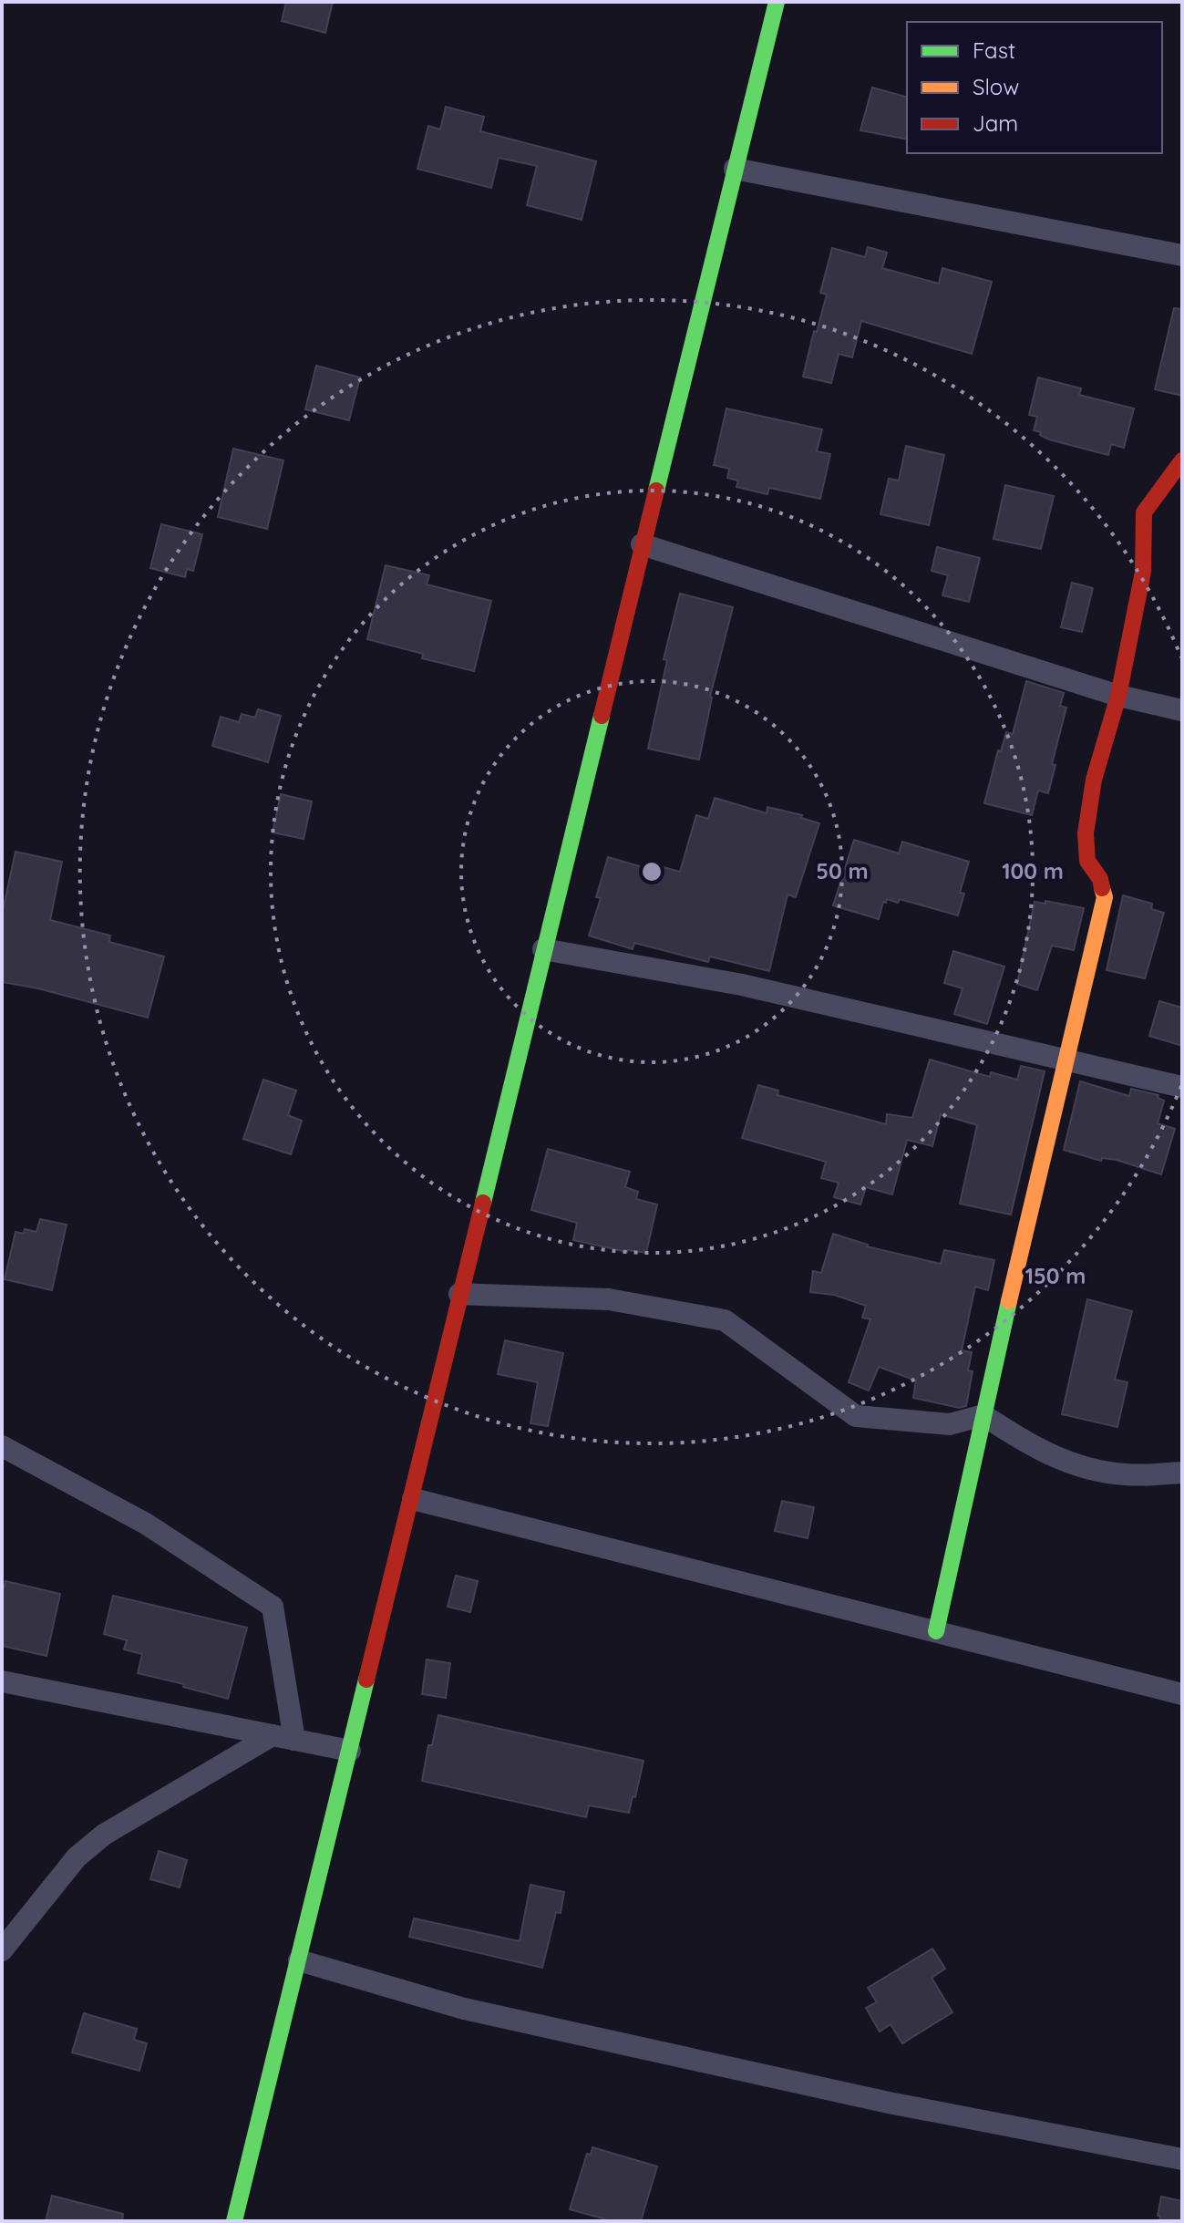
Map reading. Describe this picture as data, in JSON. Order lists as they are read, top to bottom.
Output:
{
  "legend": ["Fast", "Slow", "Jam"],
  "rings": ["50 m", "100 m", "150 m"]
}
